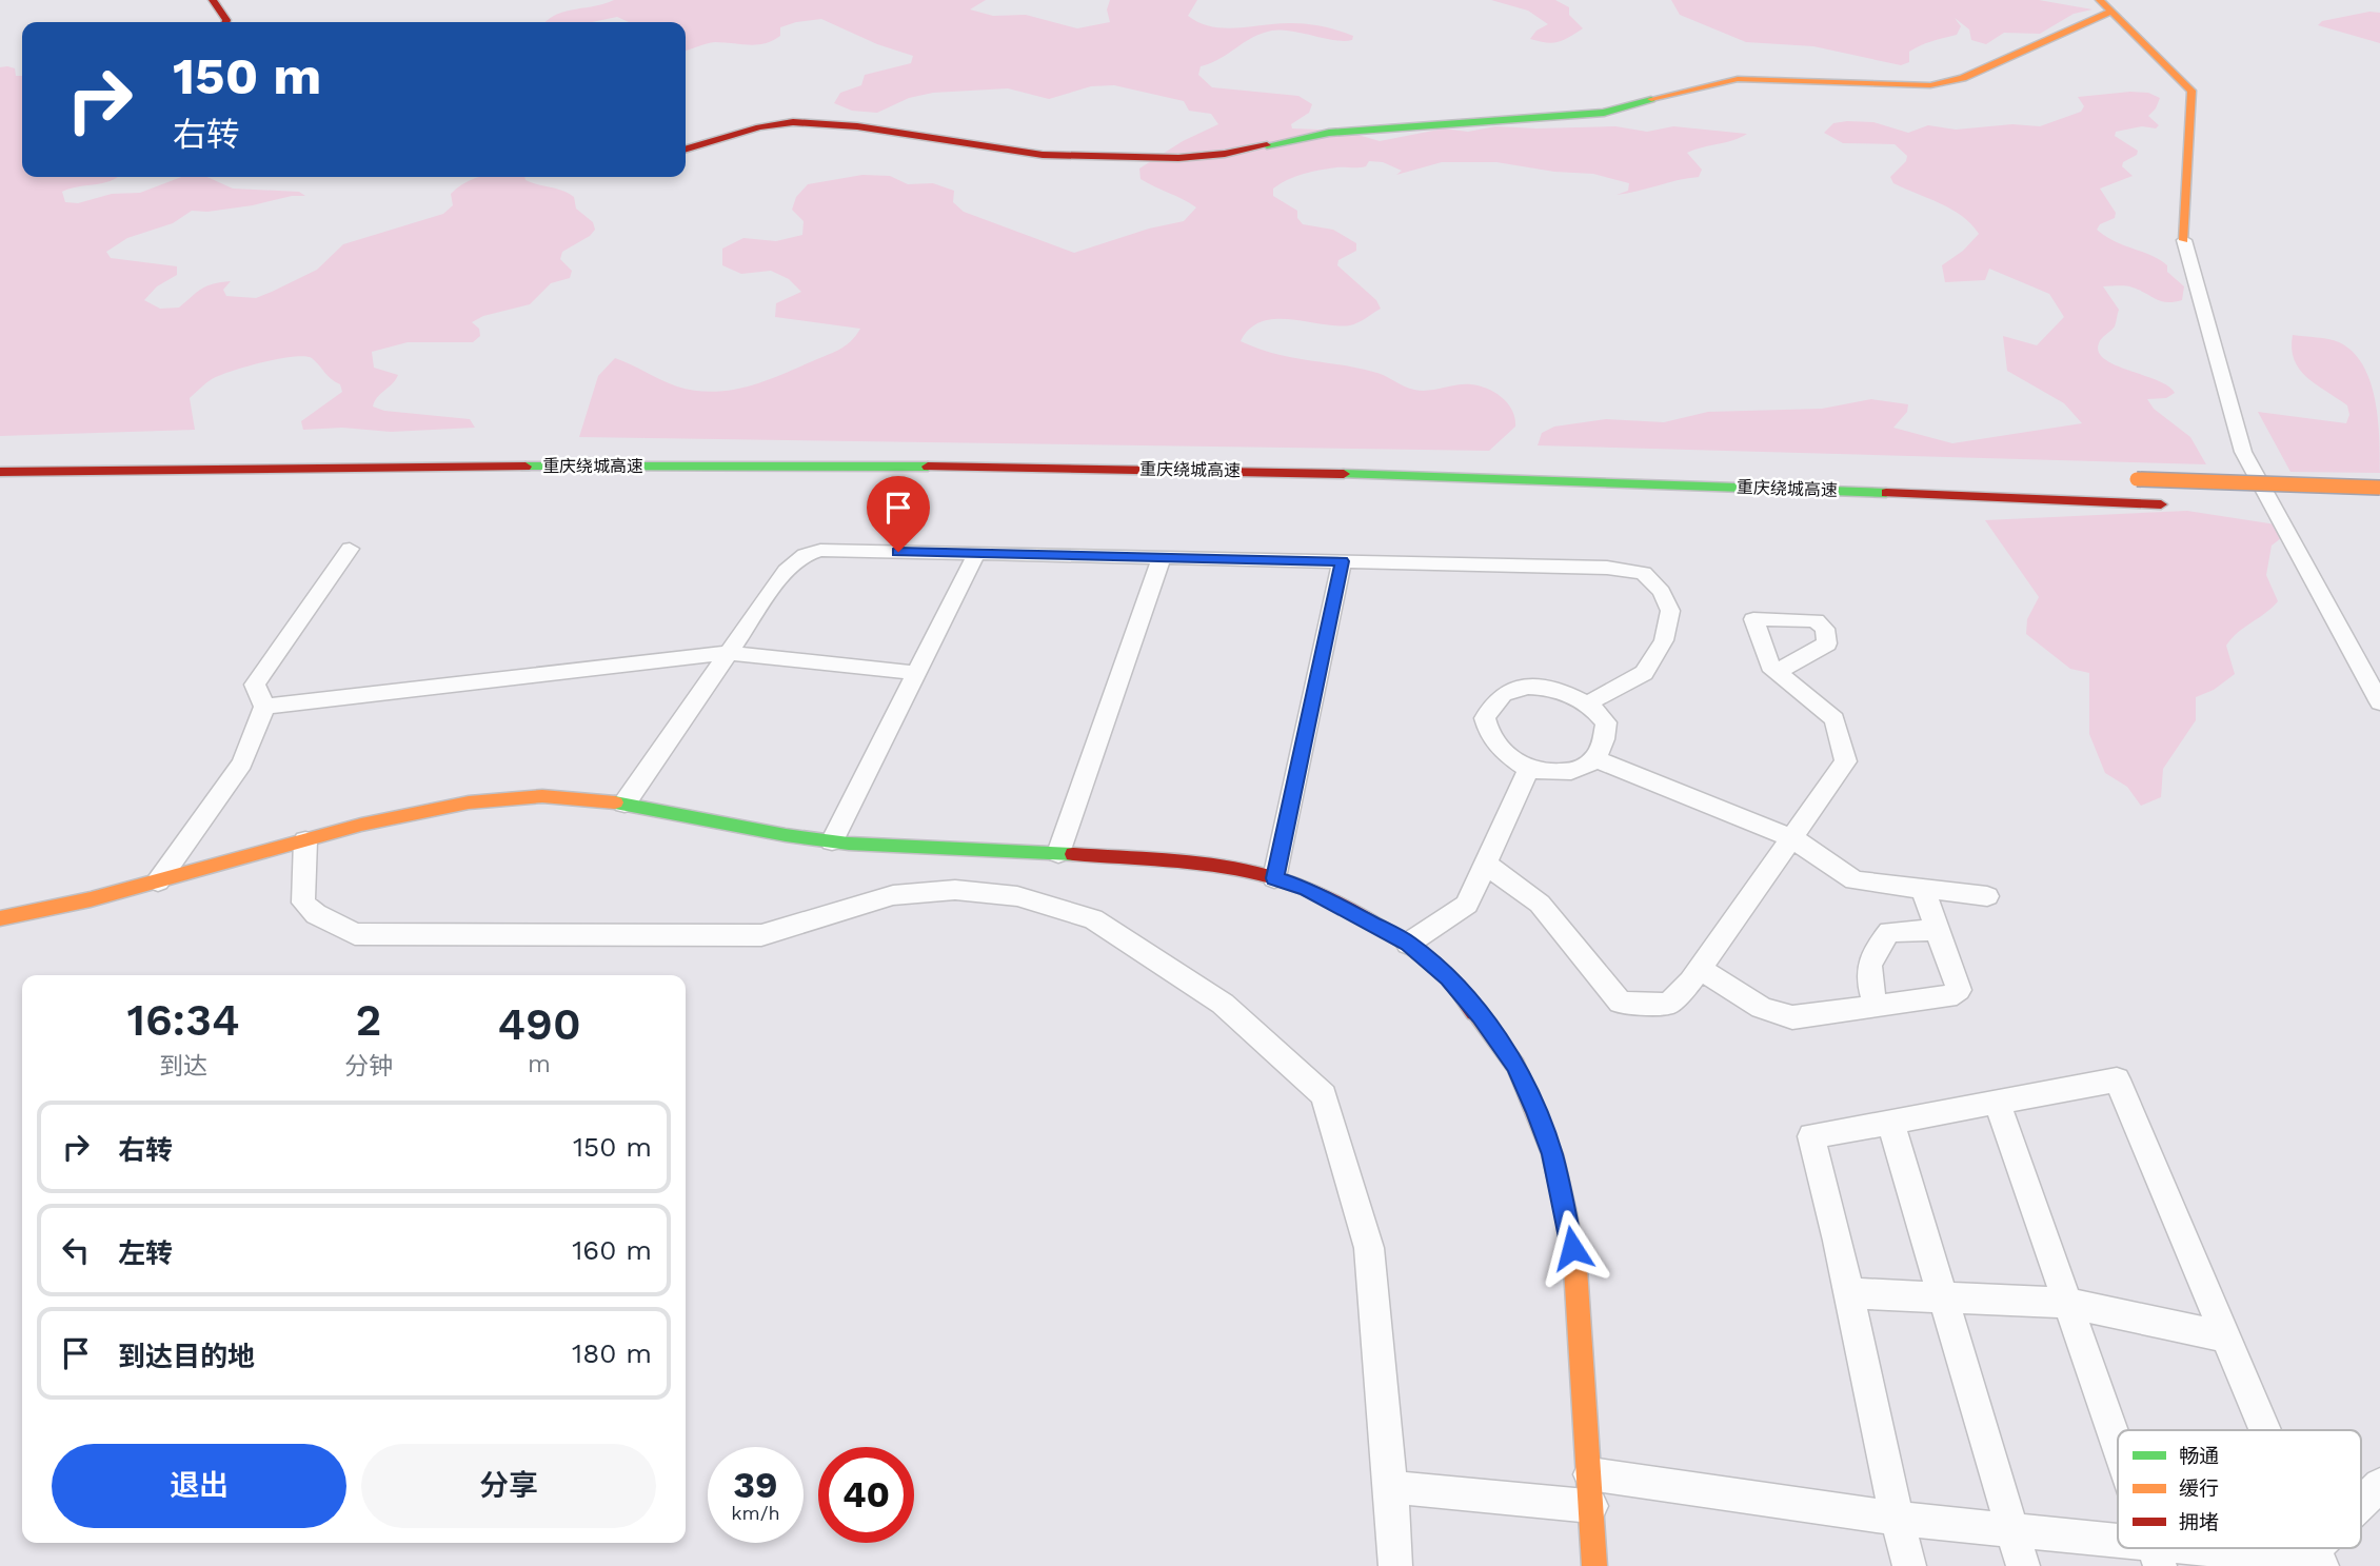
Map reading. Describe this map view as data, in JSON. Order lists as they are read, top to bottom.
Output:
{
  "streets": {
    "main road": ["重庆绕城高速"]
  },
  "legend": ["畅通", "缓行", "拥堵"],
  "page": {
    "turn": ["150 m", "右转"],
    "eta": [
      "16:34",
      "到达",
      "2",
      "分钟",
      "490",
      "m"
    ],
    "list": [
      {
        "name": "右转",
        "value": "150 m"
      },
      {
        "name": "左转",
        "value": "160 m"
      },
      {
        "name": "到达目的地",
        "value": "180 m"
      }
    ],
    "buttons": ["退出", "分享"],
    "speed": "39 km/h",
    "limit": "40"
  }
}
